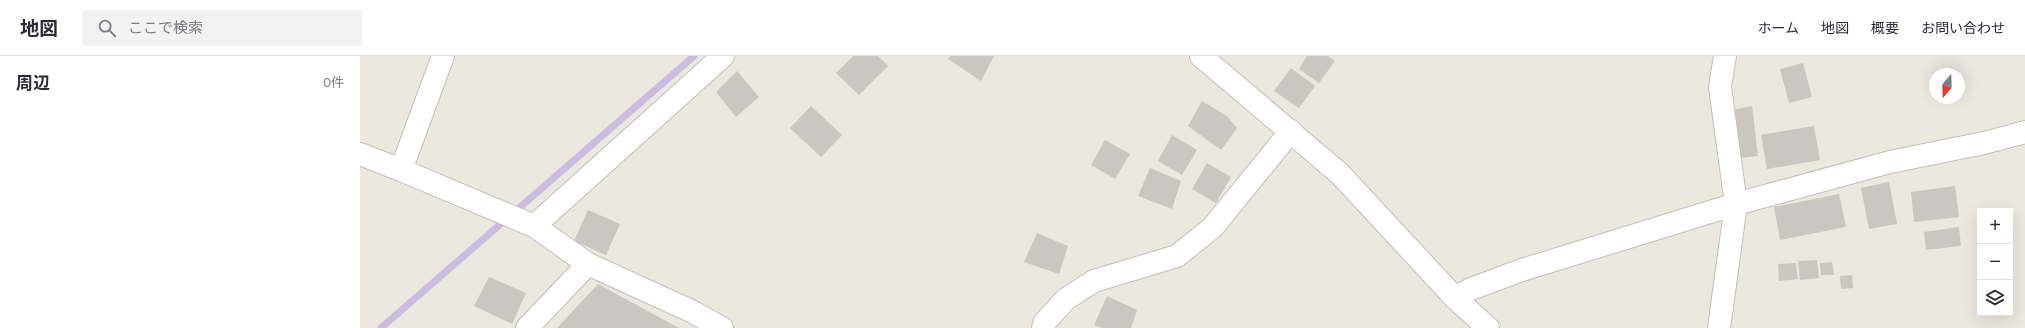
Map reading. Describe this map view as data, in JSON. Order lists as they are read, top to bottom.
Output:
{
  "north": "bottom",
  "page": {
    "header": "地図",
    "search": "ここで検索",
    "nav": [
      "ホーム",
      "地図",
      "概要",
      "お問い合わせ"
    ],
    "heading": ["周辺", "0件"],
    "map_buttons": ["+", "−"]
  }
}
